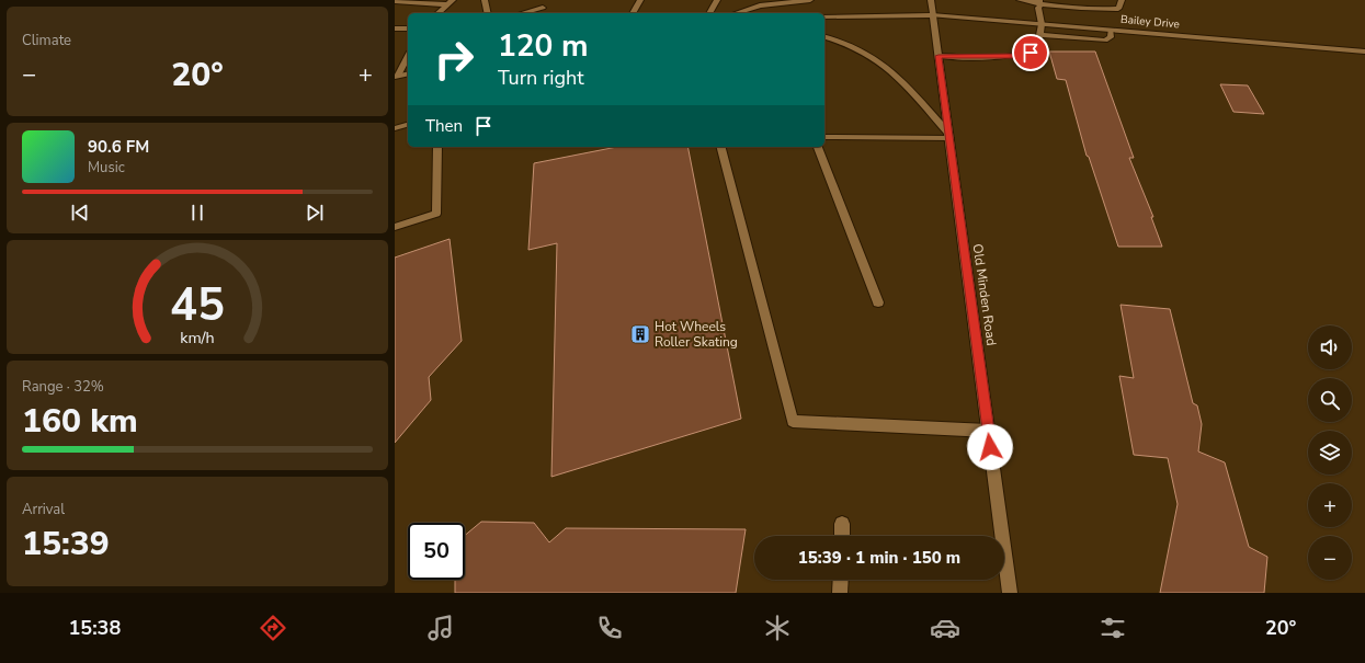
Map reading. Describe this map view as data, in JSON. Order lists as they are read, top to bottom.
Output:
{
  "streets": {
    "main road": ["Bailey Drive", "Old Minden Road"]
  },
  "crossings": [
    ["Bailey Drive", "Old Minden Road"]
  ],
  "places": {
    "building": ["Hot Wheels Roller Skating"]
  },
  "page": {
    "tile": [
      "Climate",
      ["Range · 32%", "160 km"],
      ["Arrival", "15:39"]
    ],
    "turn": ["120 m", "Turn right"],
    "heat": ["−", "20°", "+"],
    "then": "Then",
    "song": ["90.6 FM", "Music"],
    "map_buttons": ["+", "−"],
    "limit": "50",
    "trip": "15:39 · 1 min · 150 m",
    "tabs": ["15:38", "20°"],
    "gauge": ["45", "km/h"]
  }
}
